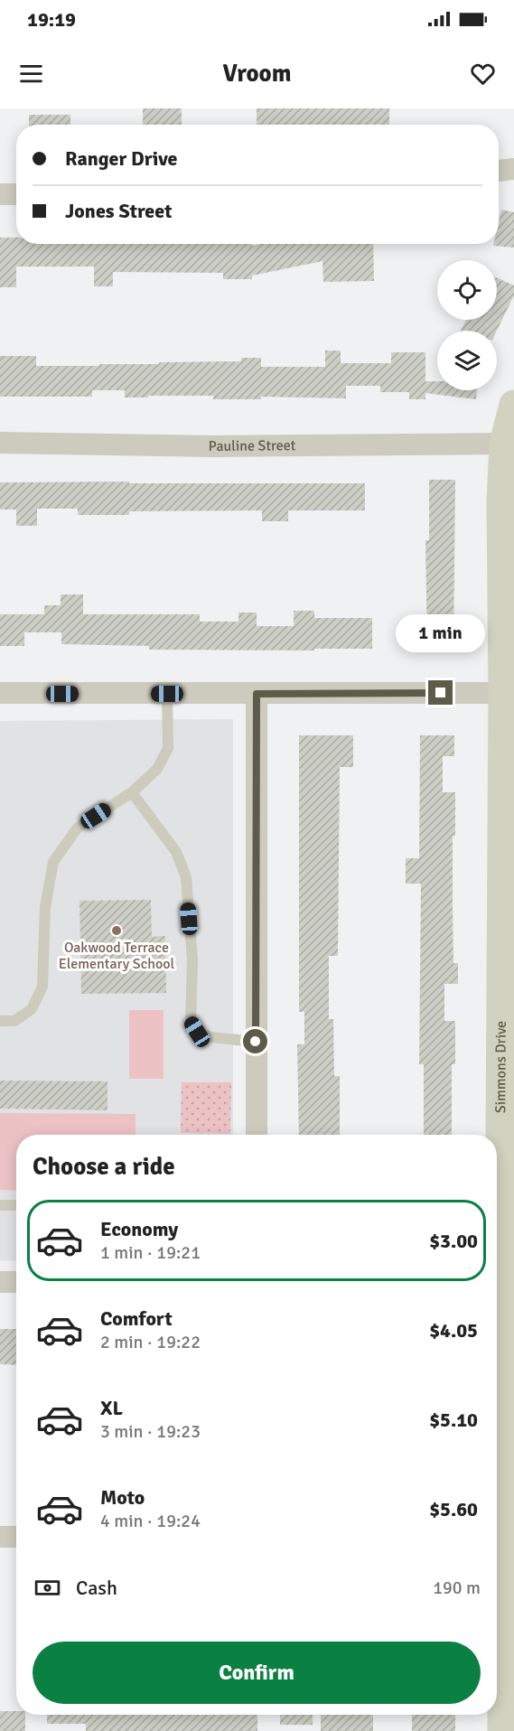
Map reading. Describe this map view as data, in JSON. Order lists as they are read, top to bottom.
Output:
{
  "streets": {
    "street": ["Pauline Street", "Simmons Drive"]
  },
  "crossings": [
    ["Pauline Street", "Simmons Drive"]
  ],
  "places": ["Oakwood Terrace Elementary School"],
  "page": {
    "status": "19:19",
    "header": "Vroom",
    "banner": ["Ranger Drive", "Jones Street"],
    "bubble": "1 min",
    "heading": "Choose a ride",
    "list": [
      {
        "name": "Economy",
        "note": "1 min · 19:21",
        "value": "$3.00"
      },
      {
        "name": "Comfort",
        "note": "2 min · 19:22",
        "value": "$4.05"
      },
      {
        "name": "XL",
        "note": "3 min · 19:23",
        "value": "$5.10"
      },
      {
        "name": "Moto",
        "note": "4 min · 19:24",
        "value": "$5.60"
      }
    ],
    "pay": ["Cash", "190 m"],
    "buttons": "Confirm"
  }
}
